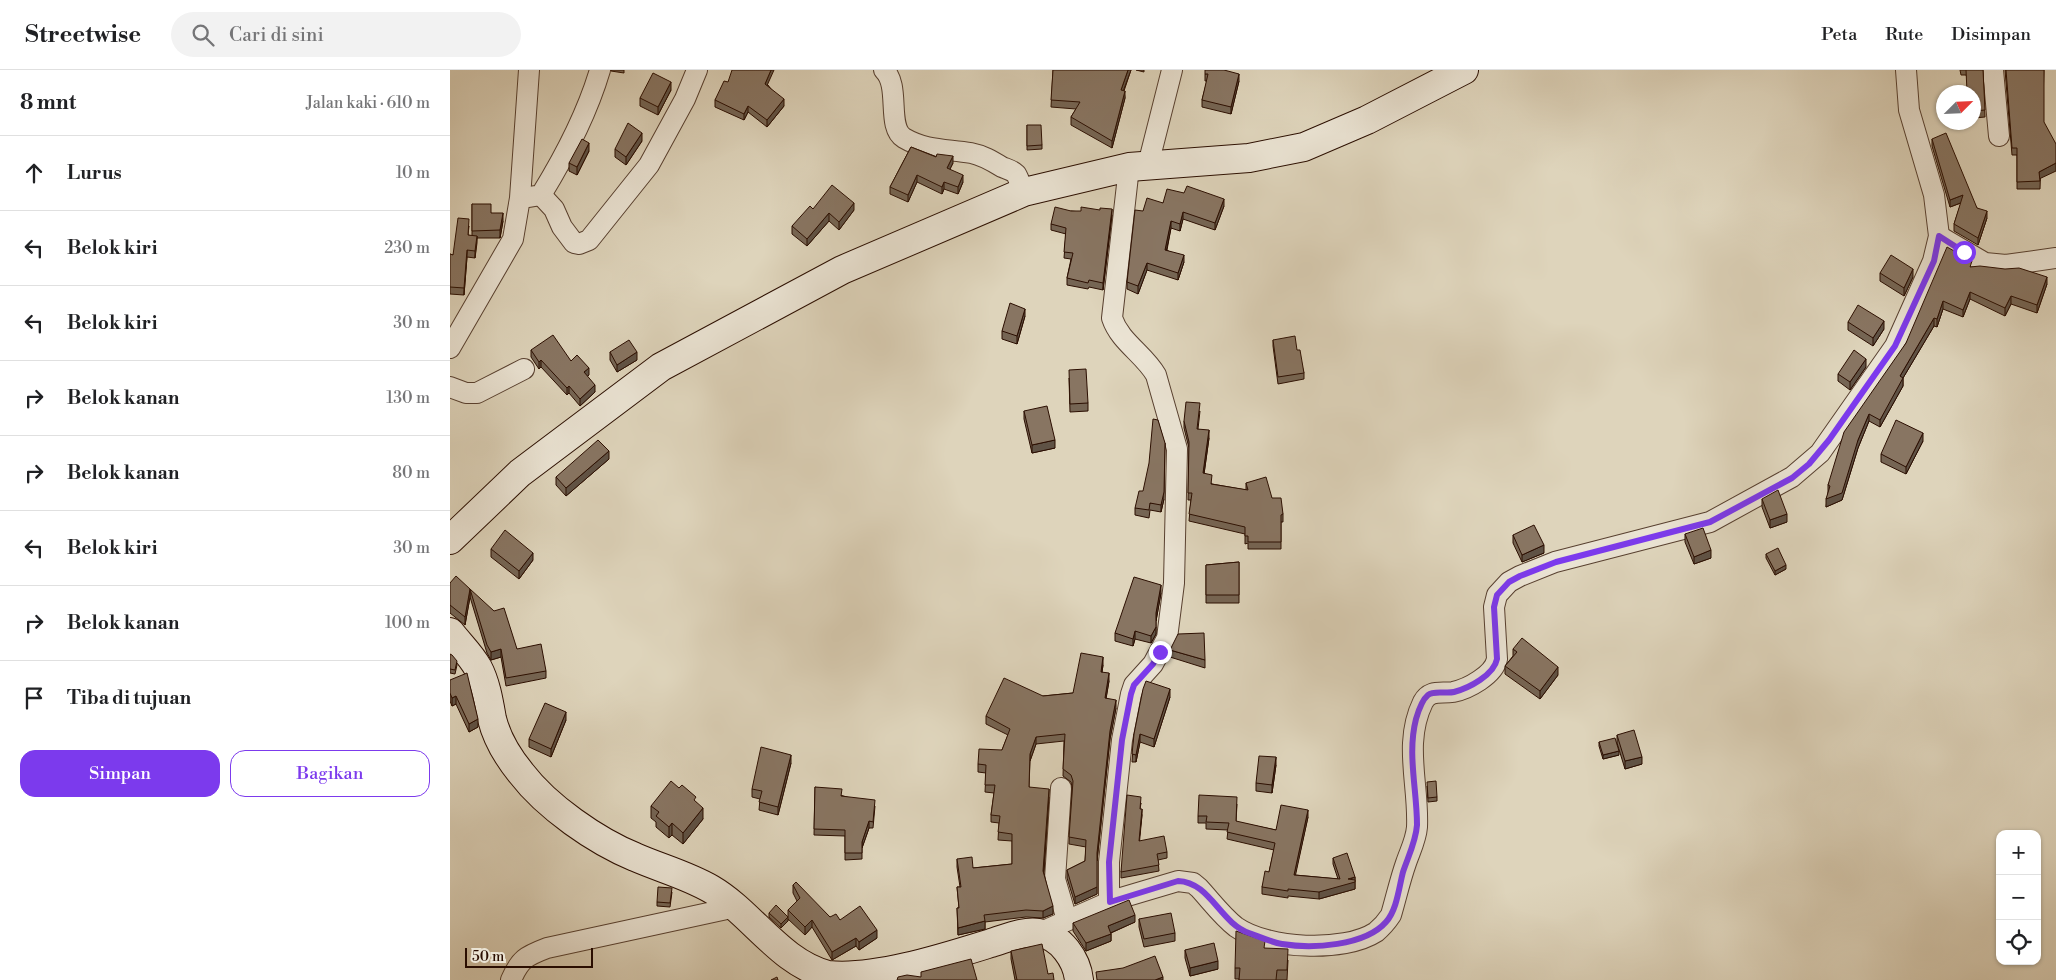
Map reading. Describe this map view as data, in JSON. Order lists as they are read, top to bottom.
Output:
{
  "scale_bar": "50 m",
  "north": "top right",
  "page": {
    "header": "Streetwise",
    "search": "Cari di sini",
    "nav": ["Peta", "Rute", "Disimpan"],
    "heading": ["8 mnt", "Jalan kaki · 610 m"],
    "list": [
      ["Lurus", "10 m"],
      ["Belok kiri", "230 m"],
      ["Belok kiri", "30 m"],
      ["Belok kanan", "130 m"],
      ["Belok kanan", "80 m"],
      ["Belok kiri", "30 m"],
      ["Belok kanan", "100 m"],
      "Tiba di tujuan"
    ],
    "buttons": ["Simpan", "Bagikan"],
    "map_buttons": ["+", "−"],
    "scale": "50 m"
  }
}
